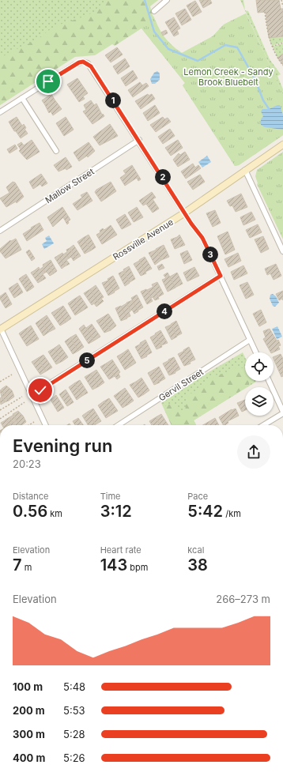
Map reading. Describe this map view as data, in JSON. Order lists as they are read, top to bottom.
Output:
{
  "streets": {
    "street": ["Mallow Street", "Rossville Avenue", "Gervil Street"]
  },
  "parks": ["Lemon Creek - Sandy Brook Bluebelt"],
  "page": {
    "pins": [
      "1",
      "2",
      "3",
      "4",
      "5"
    ],
    "heading": ["Evening run", "20:23"],
    "stats": [
      ["Distance", "0.56 km"],
      ["Time", "3:12"],
      ["Pace", "5:42 /km"],
      ["Elevation", "7 m"],
      ["Heart rate", "143 bpm"],
      ["kcal", "38"]
    ],
    "chart": ["Elevation", "266–273 m"],
    "list": [
      {
        "name": "100 m",
        "note": "5:48"
      },
      {
        "name": "200 m",
        "note": "5:53"
      },
      {
        "name": "300 m",
        "note": "5:28"
      },
      {
        "name": "400 m",
        "note": "5:26"
      }
    ]
  }
}
